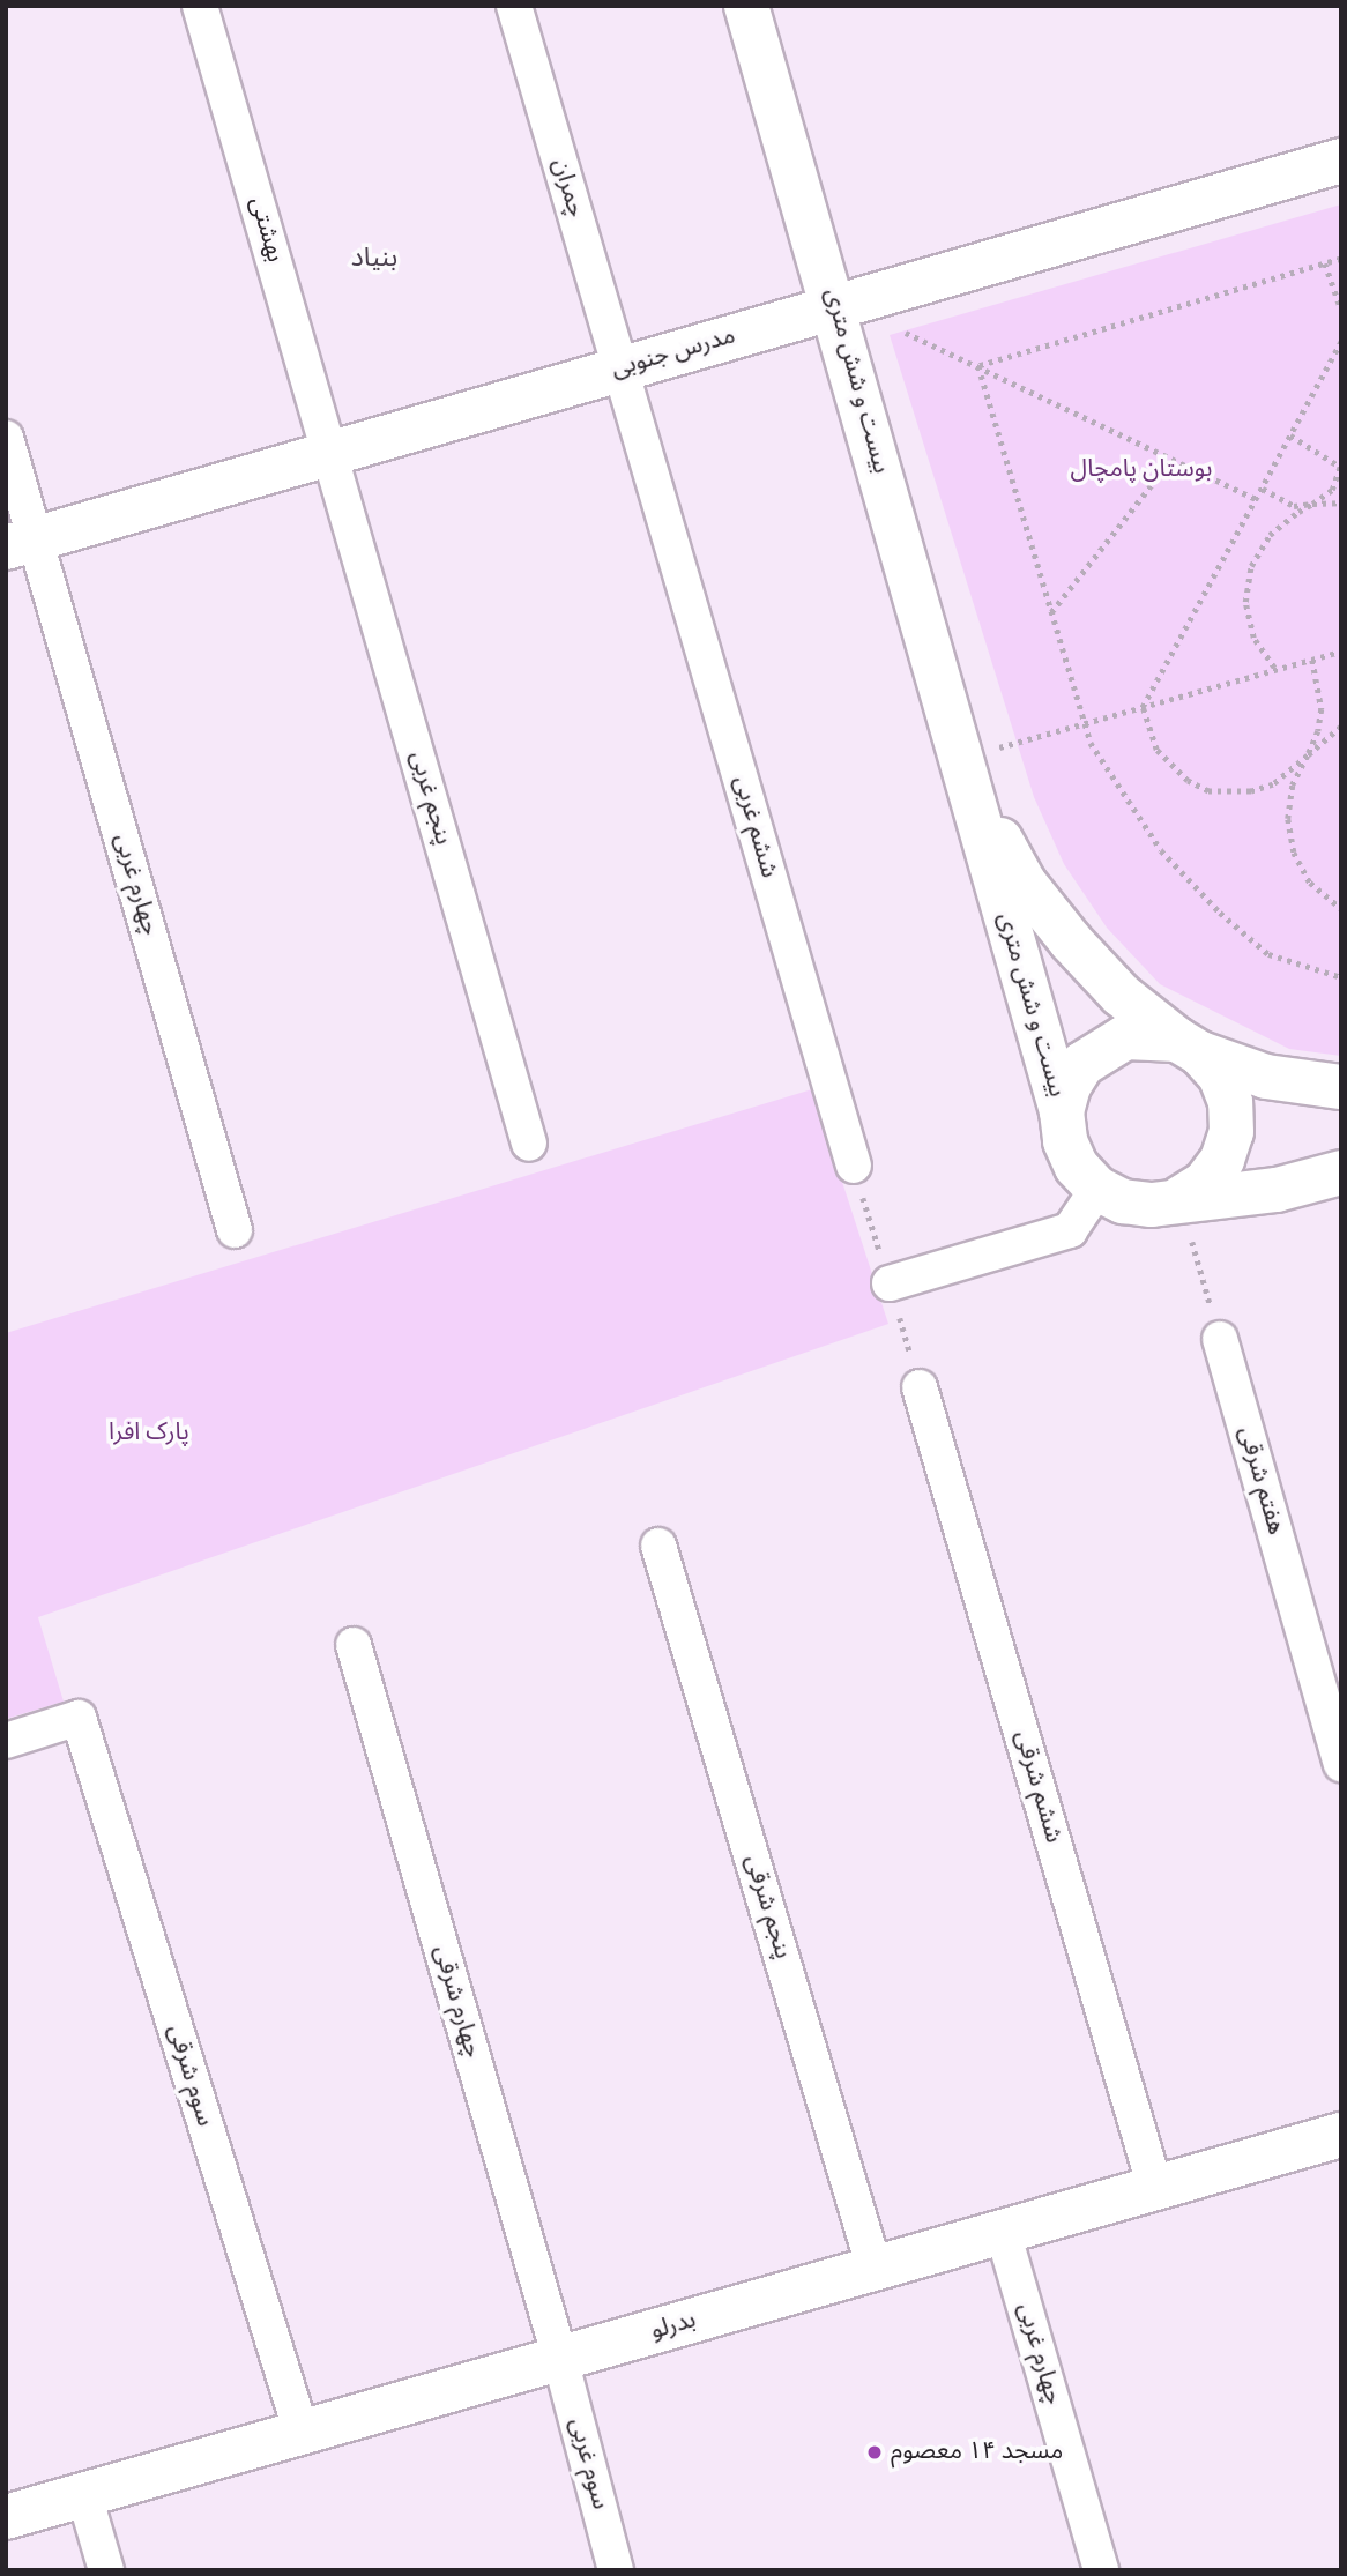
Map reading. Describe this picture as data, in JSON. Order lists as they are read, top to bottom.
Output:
{
  "streets": {
    "street": [
      "چمران",
      "بهشتی",
      "مدرس جنوبی",
      "بیست و شش متری",
      "پنجم غربی",
      "ششم غربی",
      "چهارم غربی",
      "هفتم شرقی",
      "ششم شرقی",
      "پنجم شرقی",
      "چهارم شرقی",
      "سوم شرقی",
      "بدرلو",
      "سوم غربی"
    ]
  },
  "crossings": [
    ["چمران", "مدرس جنوبی"],
    ["چمران", "ششم غربی"],
    ["بهشتی", "مدرس جنوبی"],
    ["بهشتی", "پنجم غربی"],
    ["مدرس جنوبی", "بیست و شش متری"],
    ["مدرس جنوبی", "پنجم غربی"],
    ["مدرس جنوبی", "ششم غربی"],
    ["مدرس جنوبی", "چهارم غربی"],
    ["چهارم غربی", "بدرلو"],
    ["ششم شرقی", "بدرلو"],
    ["پنجم شرقی", "بدرلو"],
    ["چهارم شرقی", "بدرلو"],
    ["چهارم شرقی", "سوم غربی"],
    ["سوم شرقی", "بدرلو"],
    ["بدرلو", "سوم غربی"]
  ],
  "districts": ["بنیاد"],
  "parks": ["بوستان پامچال", "پارک افرا"],
  "places": ["مسجد ۱۴ معصوم"]
}
